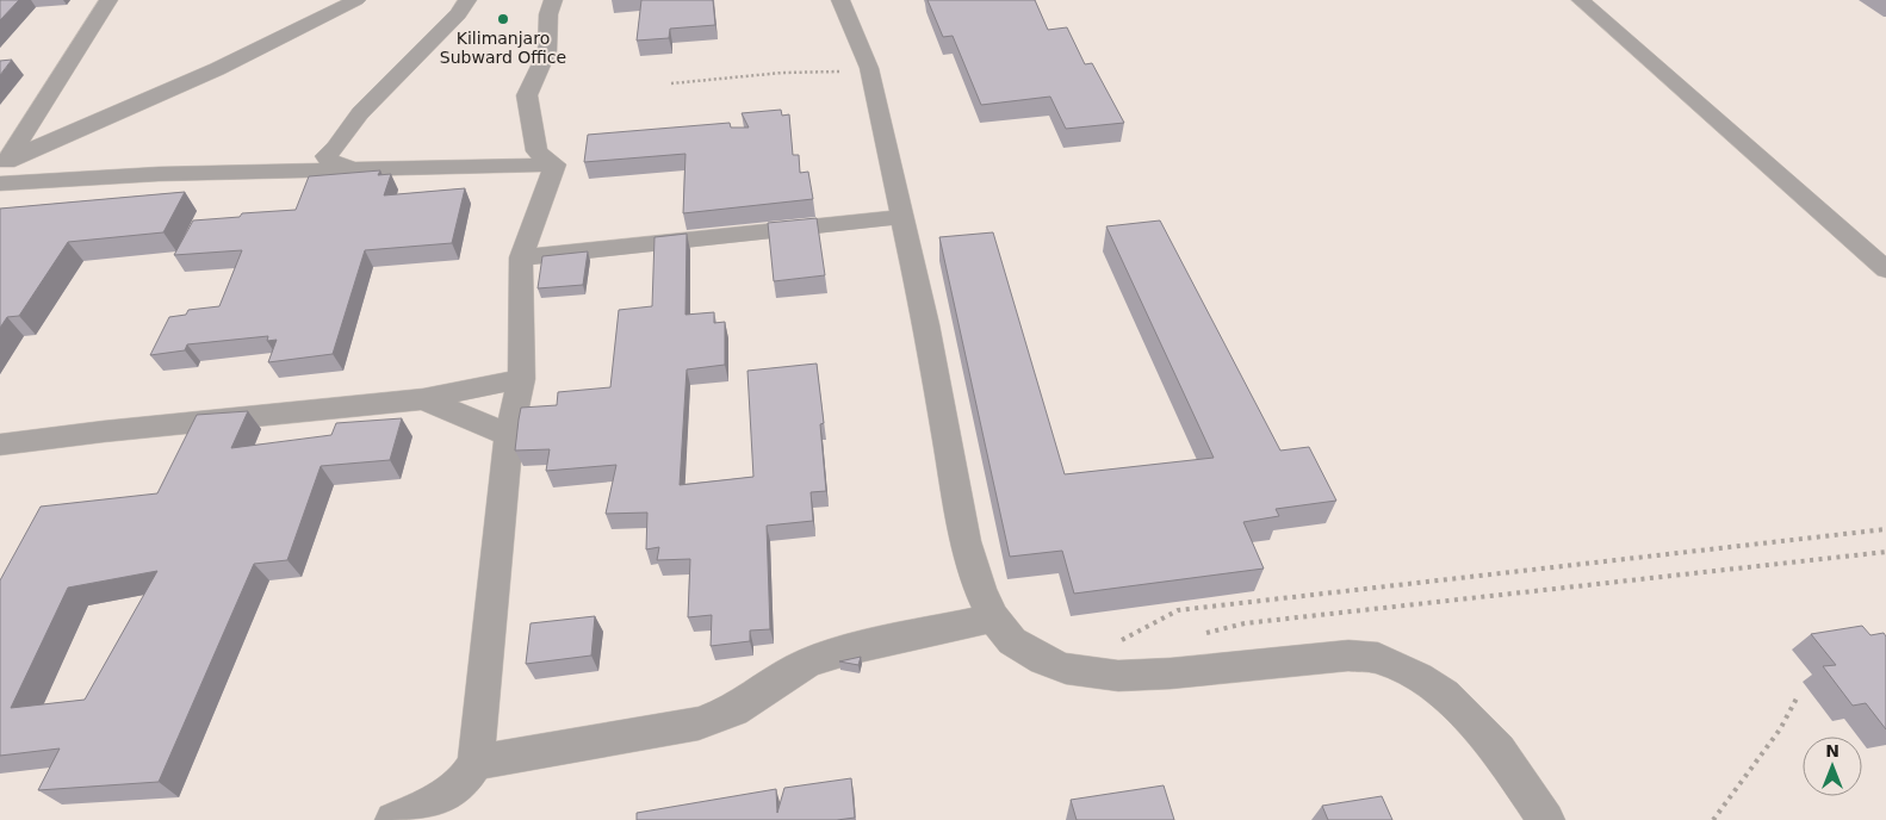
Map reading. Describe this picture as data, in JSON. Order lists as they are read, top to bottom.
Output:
{
  "places": ["Kilimanjaro Subward Office"],
  "north": "top"
}
